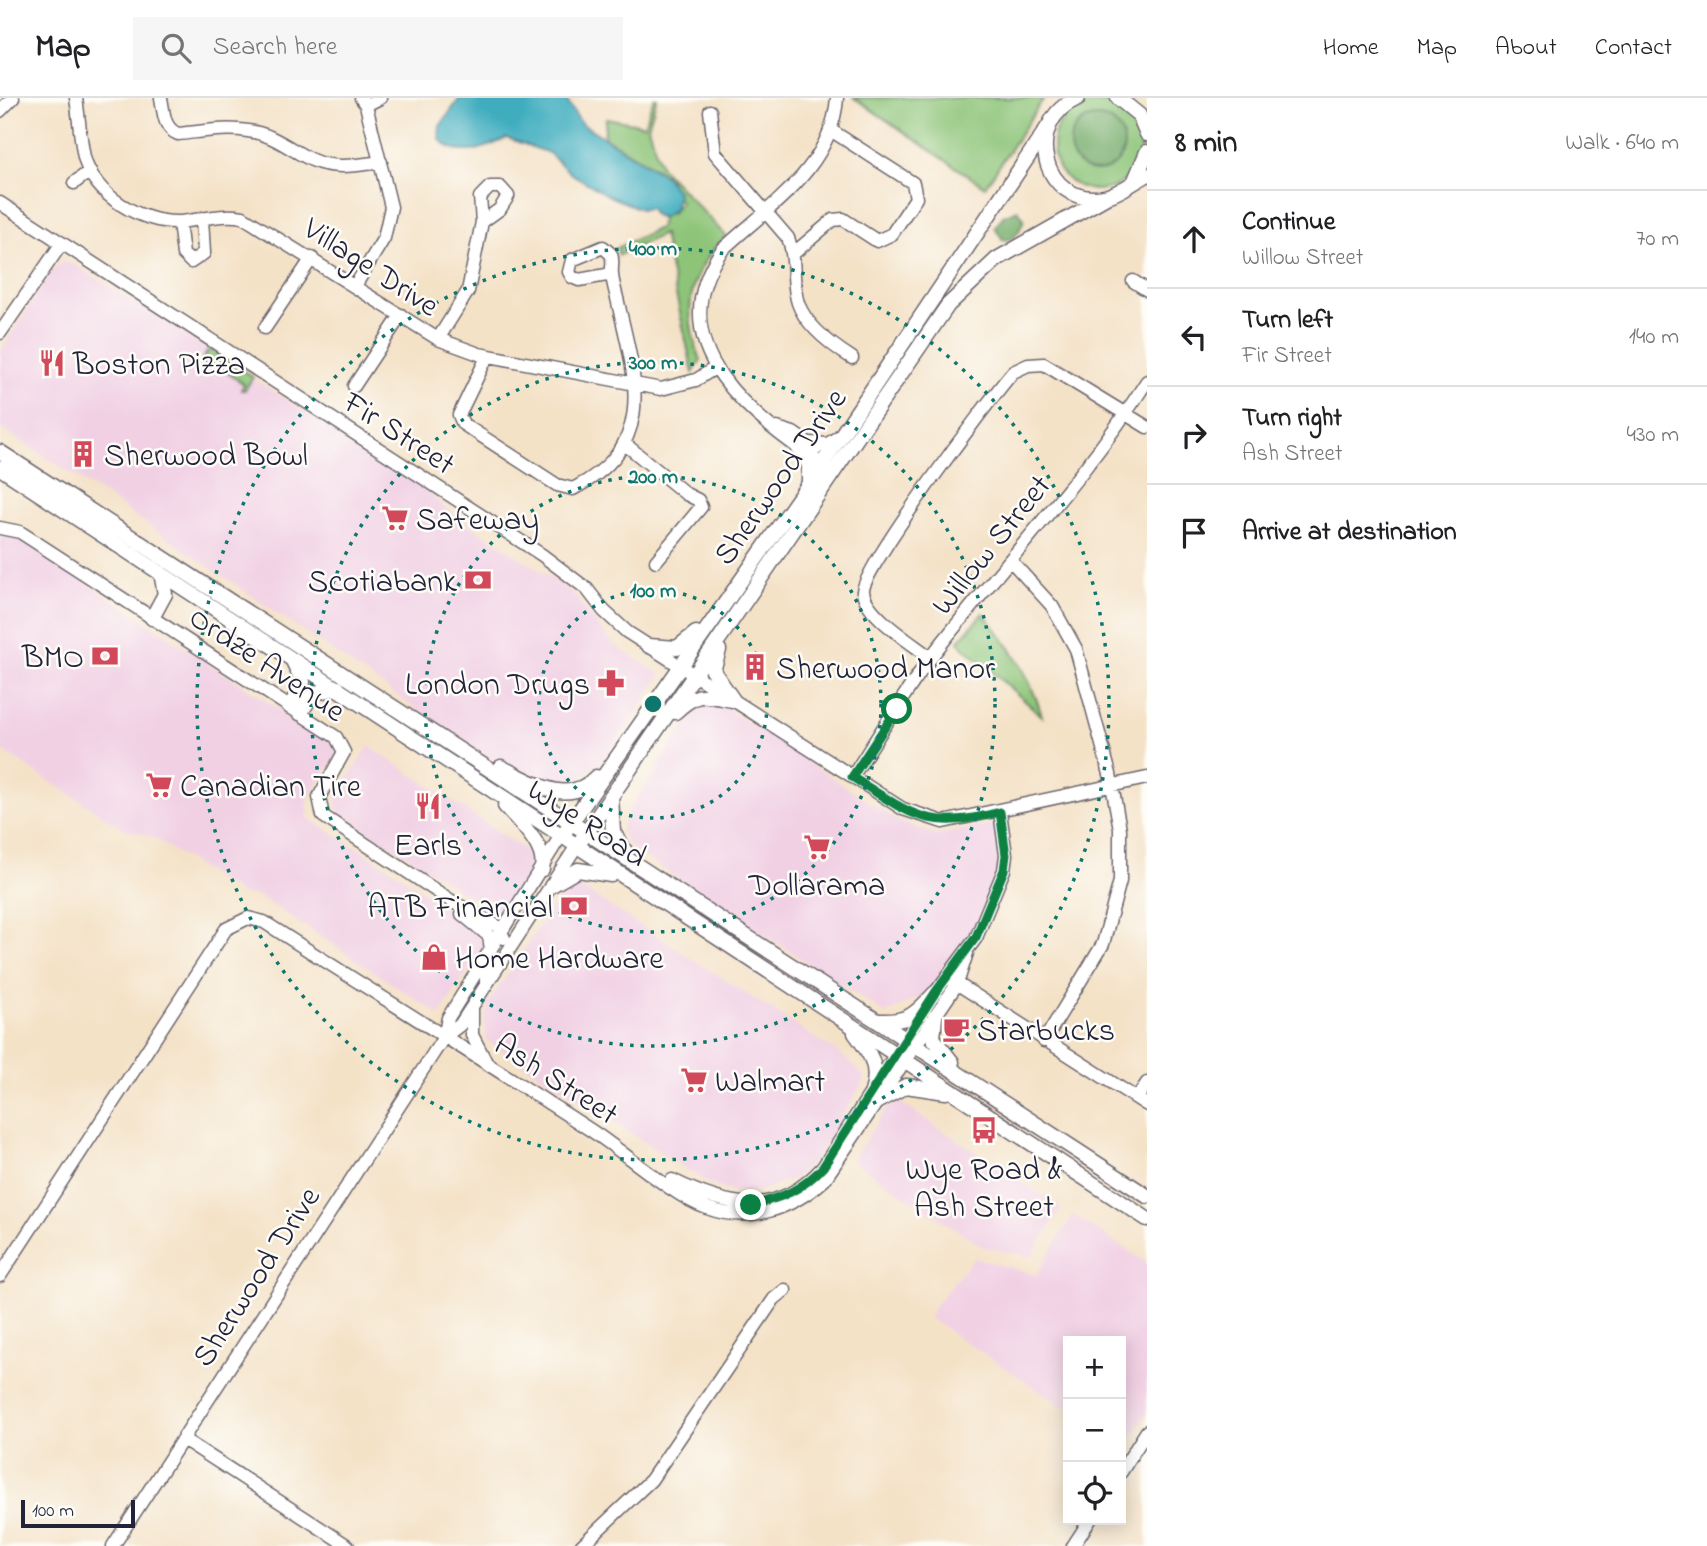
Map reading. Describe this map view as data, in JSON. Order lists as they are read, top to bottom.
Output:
{
  "streets": {
    "main road": ["Sherwood Drive", "Wye Road"],
    "street": [
      "Village Drive",
      "Fir Street",
      "Willow Street",
      "Ordze Avenue",
      "Ash Street"
    ]
  },
  "crossings": [
    ["Fir Street", "Sherwood Drive"],
    ["Fir Street", "Willow Street"],
    ["Fir Street", "Ash Street"],
    ["Sherwood Drive", "Wye Road"],
    ["Sherwood Drive", "Ash Street"],
    ["Wye Road", "Ash Street"]
  ],
  "places": {
    "restaurant": ["Boston Pizza", "Earls"],
    "building": ["Sherwood Bowl", "Sherwood Manor"],
    "supermarket": [
      "Safeway",
      "Canadian Tire",
      "Dollarama",
      "Walmart"
    ],
    "bank": ["Scotiabank", "BMO", "ATB Financial"],
    "pharmacy": ["London Drugs"],
    "shop": ["Home Hardware"],
    "cafe": ["Starbucks"],
    "bus stop": ["Wye Road & Ash Street"]
  },
  "scale_bar": "100 m",
  "page": {
    "header": "Map",
    "search": "Search here",
    "nav": [
      "Home",
      "Map",
      "About",
      "Contact"
    ],
    "heading": ["8 min", "Walk · 640 m"],
    "list": [
      ["Continue", "Willow Street", "70 m"],
      ["Turn left", "Fir Street", "140 m"],
      ["Turn right", "Ash Street", "430 m"],
      "Arrive at destination"
    ],
    "map_buttons": ["+", "−"],
    "scale": "100 m"
  },
  "rings": [
    "400 m",
    "300 m",
    "200 m",
    "100 m"
  ]
}
